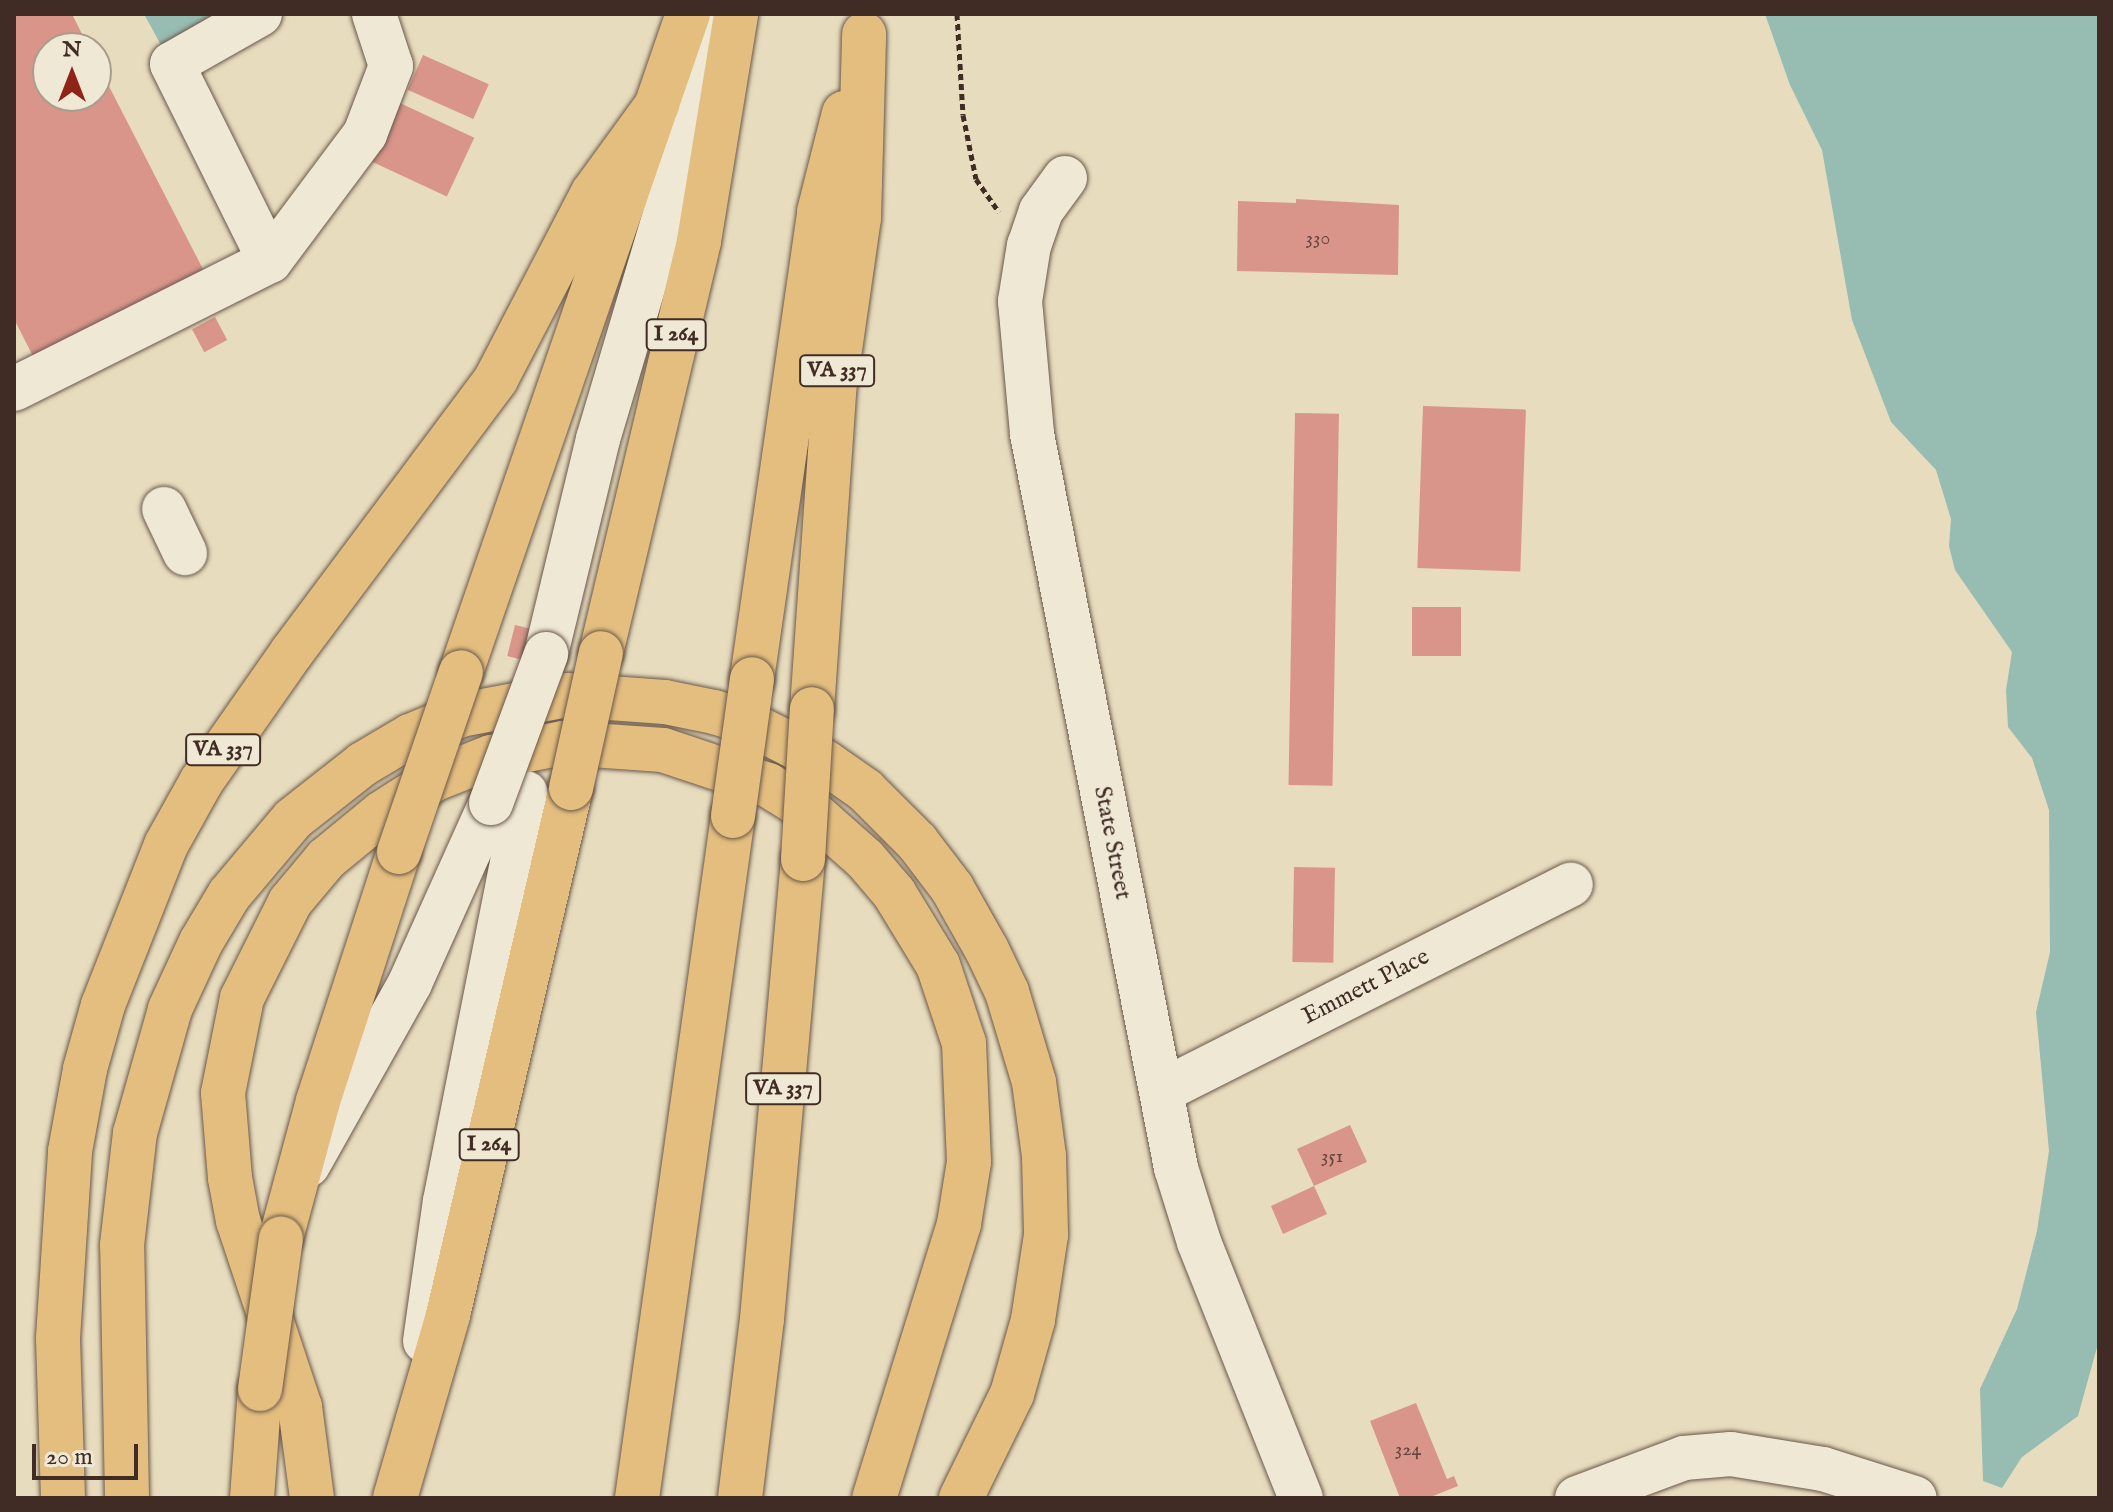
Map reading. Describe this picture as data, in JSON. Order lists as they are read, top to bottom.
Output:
{
  "streets": {
    "highway": ["I 264", "VA 337"],
    "street": ["State Street", "Emmett Place"]
  },
  "crossings": [
    ["State Street", "Emmett Place"]
  ],
  "house_numbers": ["330", "351", "324"],
  "scale_bar": "20 m",
  "north": "top"
}
